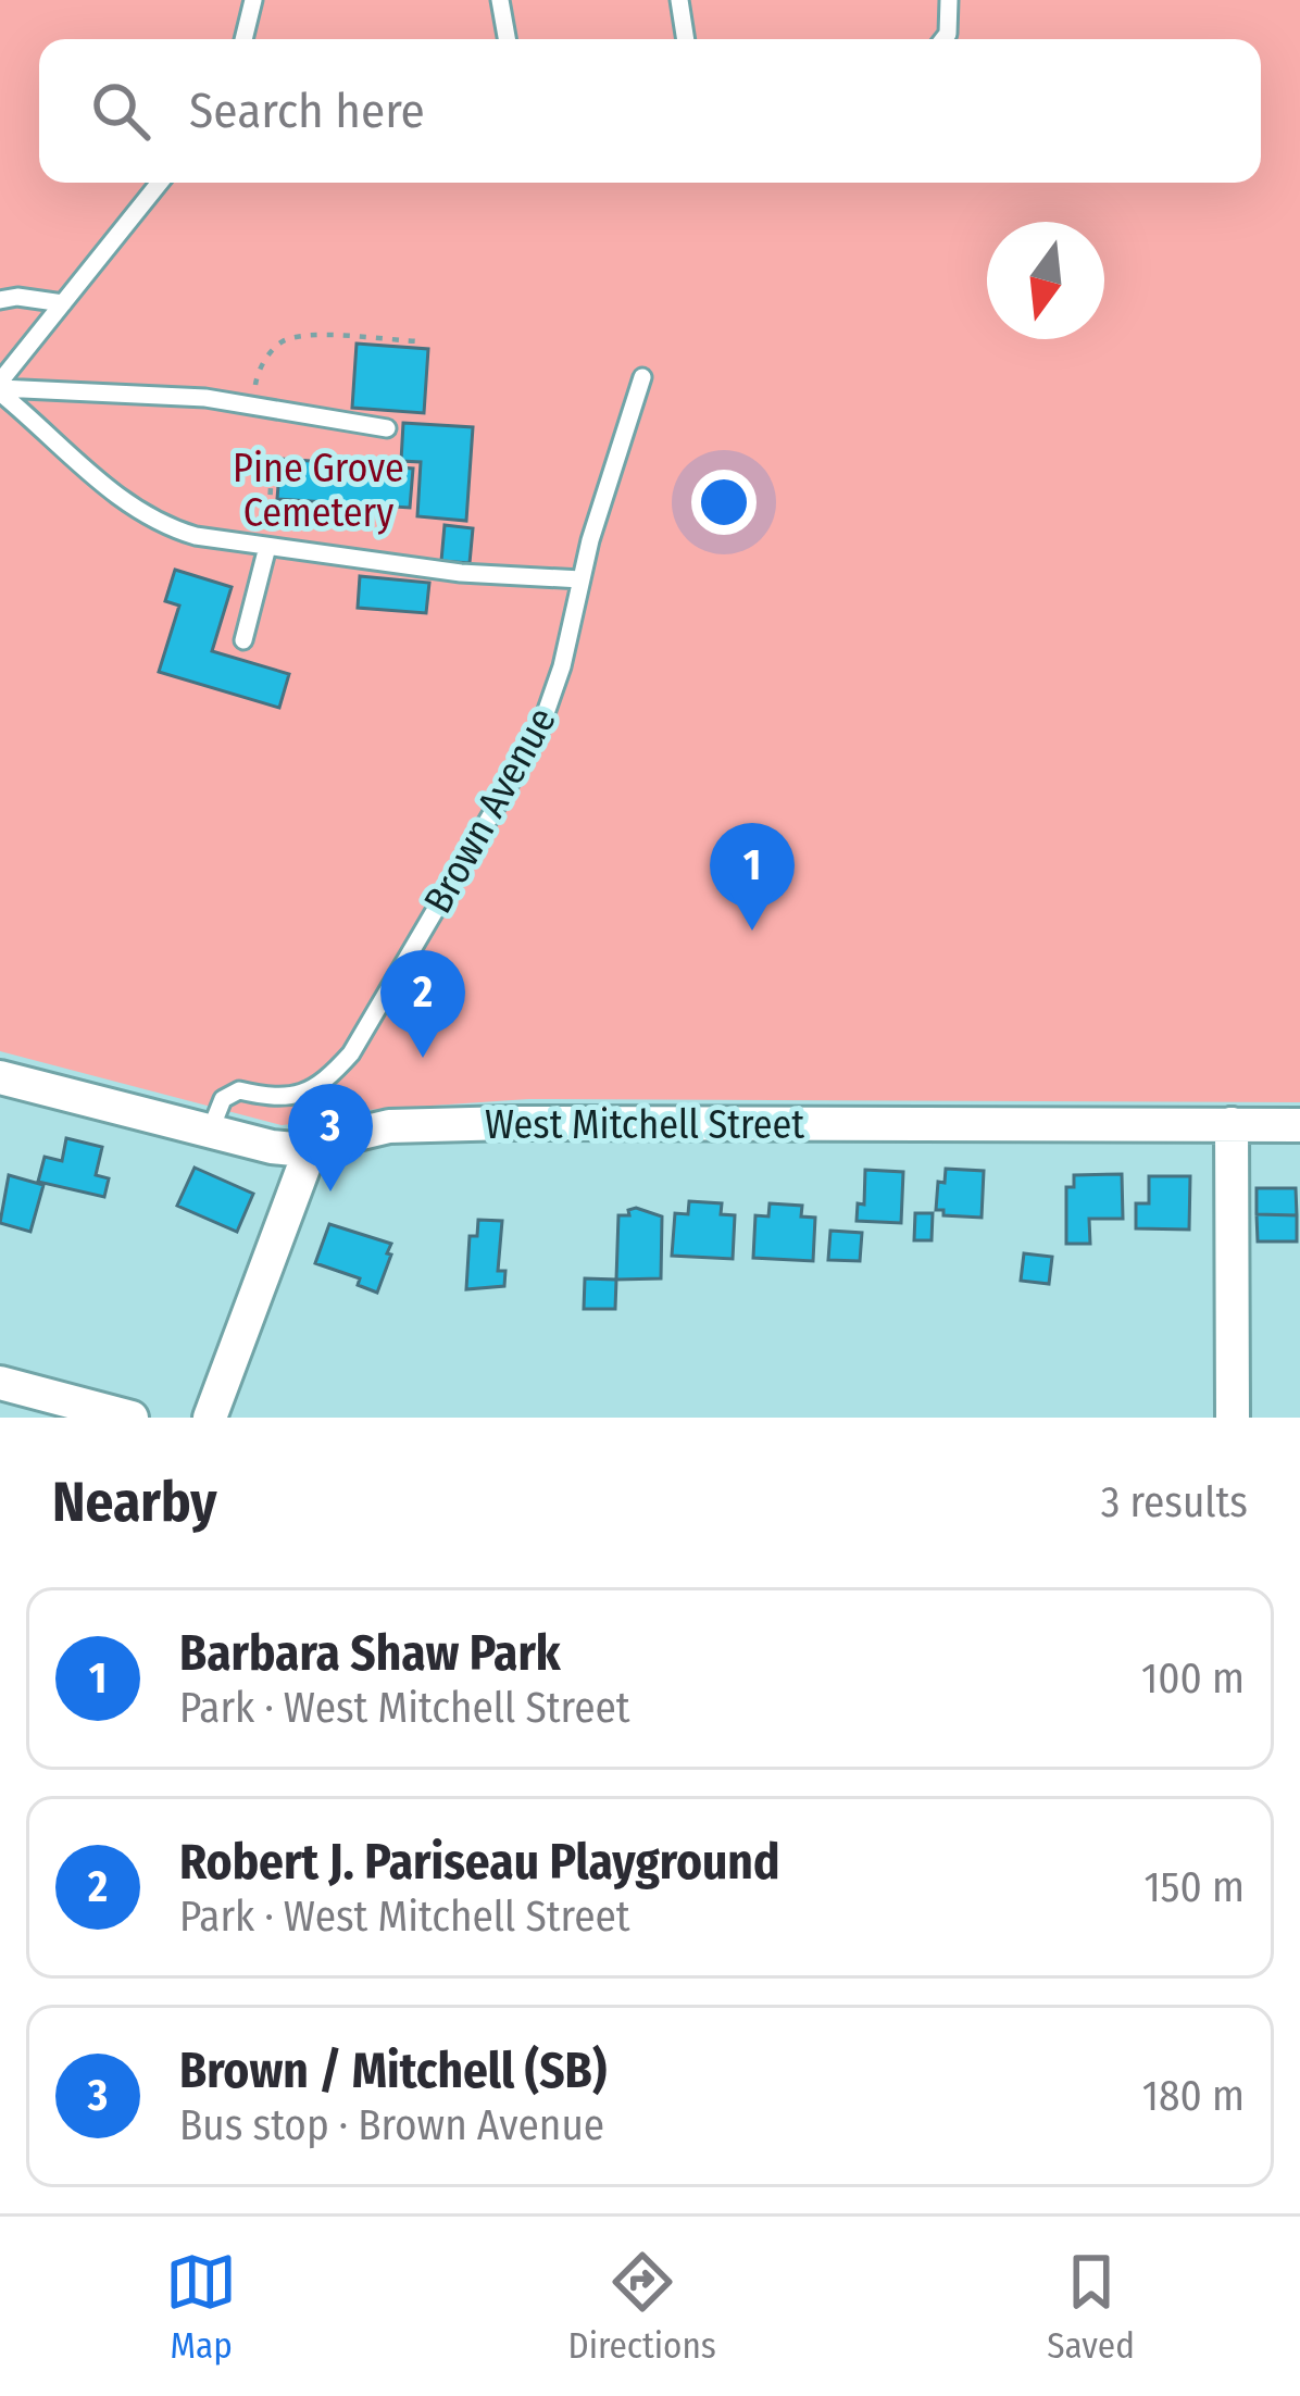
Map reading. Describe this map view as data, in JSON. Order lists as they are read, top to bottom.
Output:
{
  "streets": {
    "street": ["West Mitchell Street"],
    "lane": ["Brown Avenue"]
  },
  "crossings": [
    ["Brown Avenue", "West Mitchell Street"]
  ],
  "parks": ["Pine Grove Cemetery"],
  "north": "bottom",
  "page": {
    "search": "Search here",
    "pins": ["1", "2", "3"],
    "heading": ["Nearby", "3 results"],
    "list": [
      {
        "mark": "1",
        "name": "Barbara Shaw Park",
        "note": "Park · West Mitchell Street",
        "value": "100 m"
      },
      {
        "mark": "2",
        "name": "Robert J. Pariseau Playground",
        "note": "Park · West Mitchell Street",
        "value": "150 m"
      },
      {
        "mark": "3",
        "name": "Brown / Mitchell (SB)",
        "note": "Bus stop · Brown Avenue",
        "value": "180 m"
      }
    ],
    "nav": ["Map", "Directions", "Saved"]
  }
}
